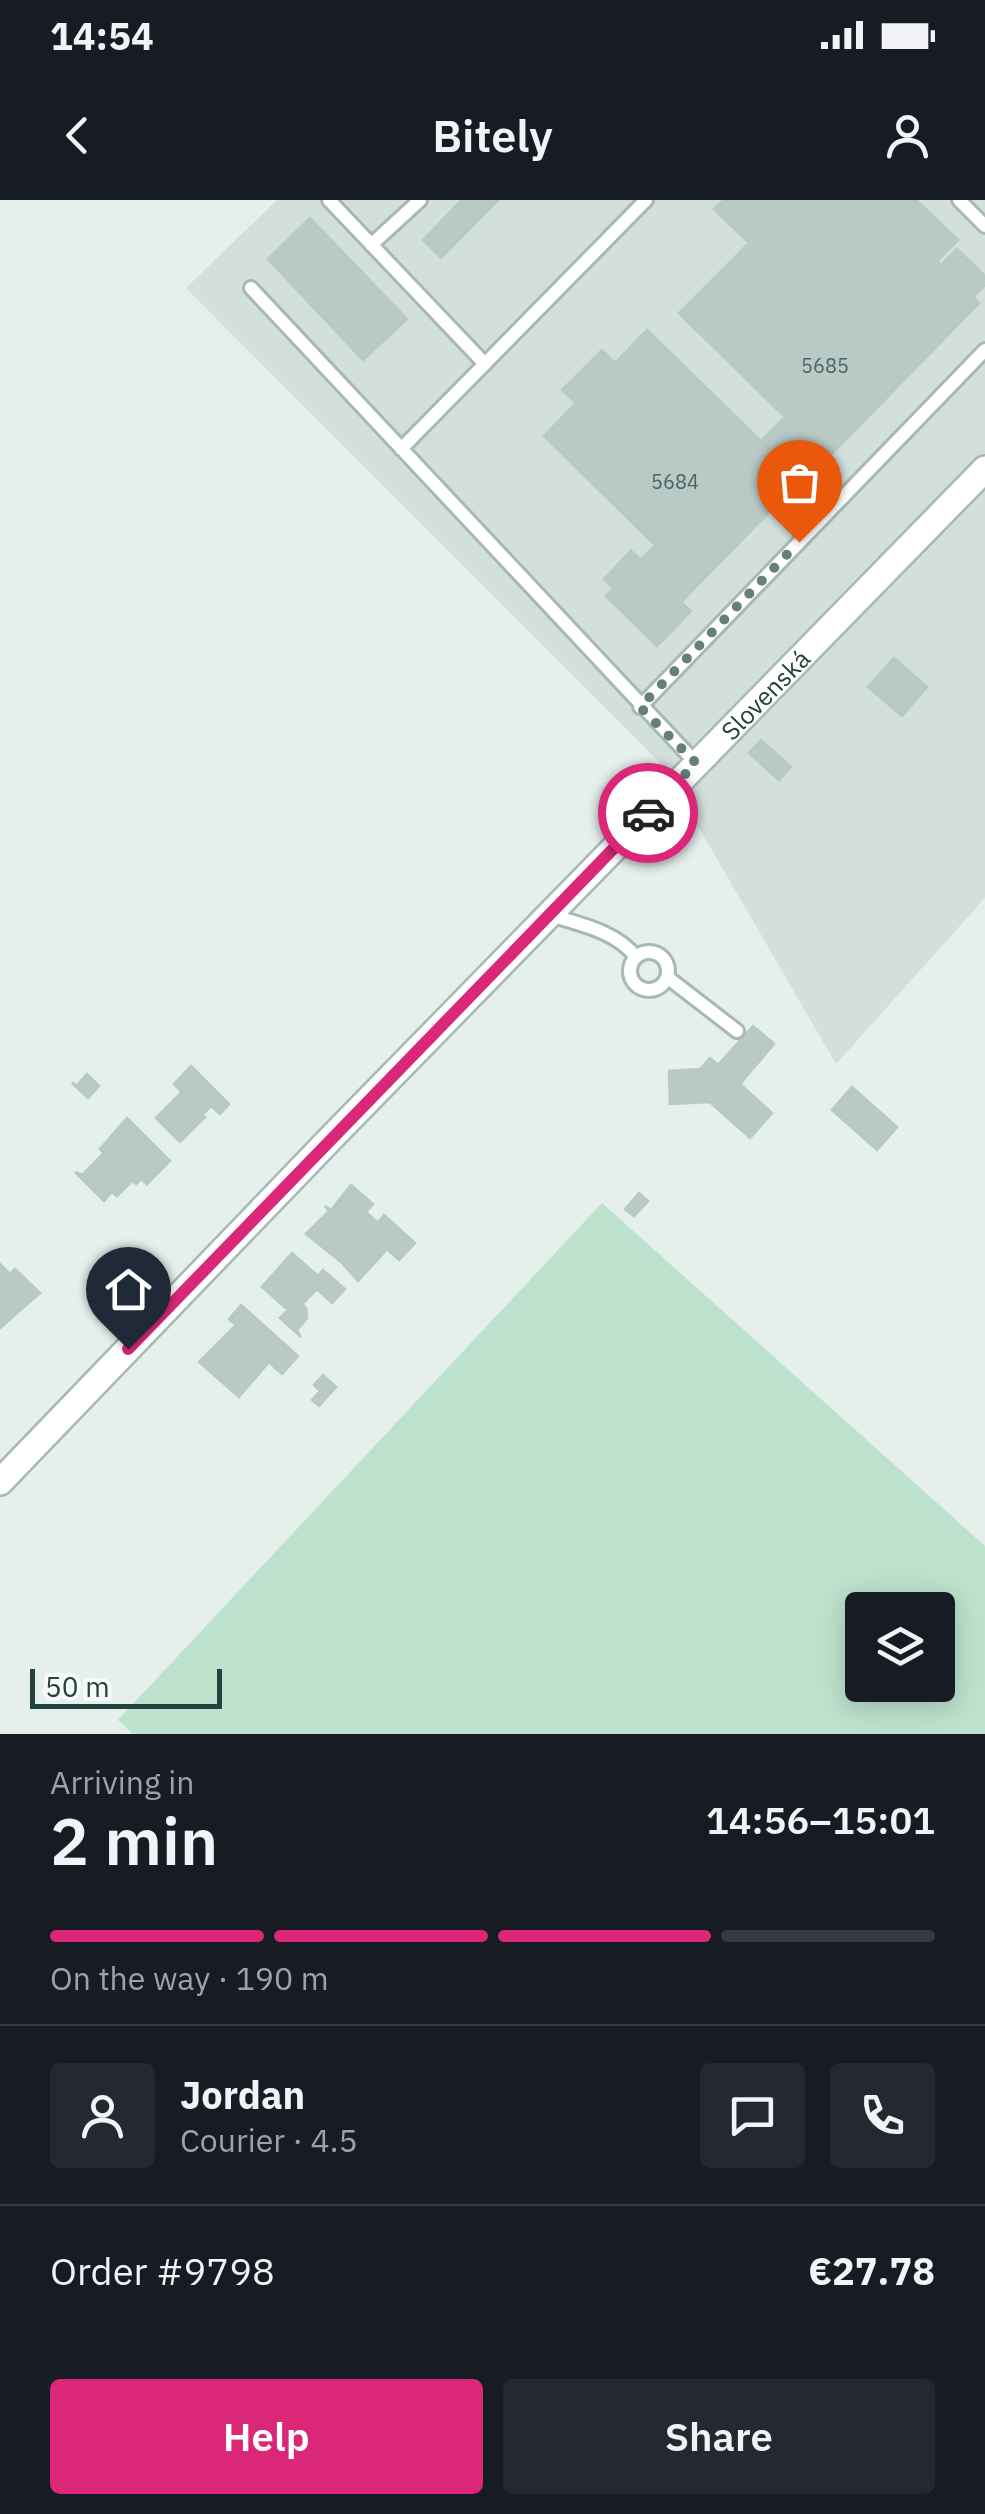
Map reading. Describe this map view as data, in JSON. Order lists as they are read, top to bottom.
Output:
{
  "streets": {
    "street": ["Slovenská"]
  },
  "house_numbers": ["5685", "5684"],
  "scale_bar": "50 m",
  "page": {
    "status": "14:54",
    "header": "Bitely",
    "scale": "50 m",
    "heading": ["2 min", "Arriving in", "14:56–15:01"],
    "panel": [
      "Jordan",
      "Courier · 4.5",
      "Order #9798",
      "€27.78"
    ],
    "bar": "On the way · 190 m",
    "buttons": ["Help", "Share"]
  }
}
